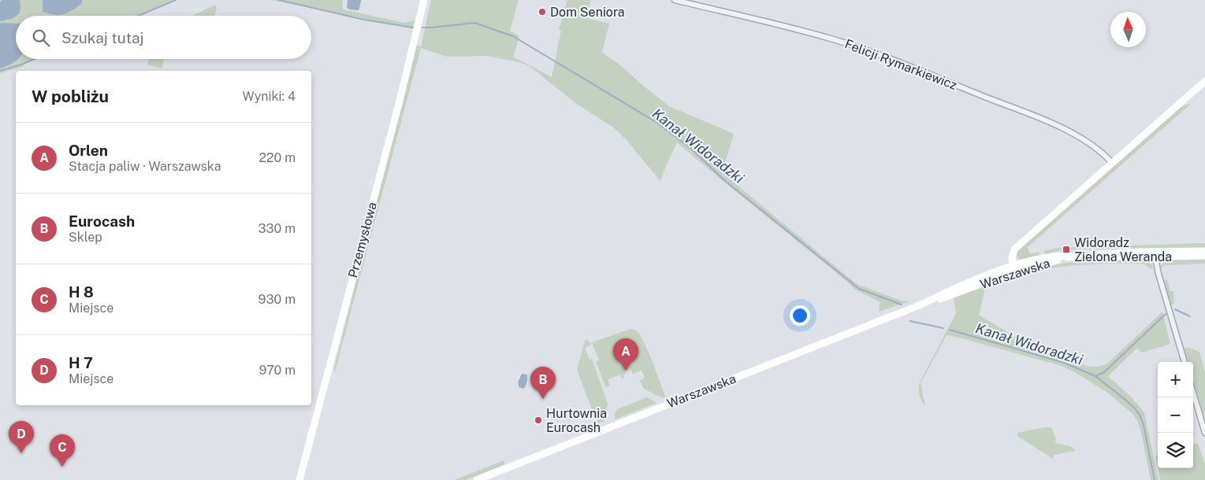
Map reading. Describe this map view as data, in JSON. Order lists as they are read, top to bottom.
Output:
{
  "streets": {
    "main road": ["Przemysłowa", "Warszawska"],
    "street": ["Felicji Rymarkiewicz"]
  },
  "water": ["Kanał Widoradzki"],
  "places": {
    "other": ["Dom Seniora", "Hurtownia Eurocash"],
    "transit": ["Widoradz Zielona Weranda"]
  },
  "north": "top",
  "page": {
    "search": "Szukaj tutaj",
    "heading": ["W pobliżu", "Wyniki: 4"],
    "list": [
      {
        "mark": "A",
        "name": "Orlen",
        "note": "Stacja paliw · Warszawska",
        "value": "220 m"
      },
      {
        "mark": "B",
        "name": "Eurocash",
        "note": "Sklep",
        "value": "330 m"
      },
      {
        "mark": "C",
        "name": "H 8",
        "note": "Miejsce",
        "value": "930 m"
      },
      {
        "mark": "D",
        "name": "H 7",
        "note": "Miejsce",
        "value": "970 m"
      }
    ],
    "pins": [
      "A",
      "B",
      "D",
      "C"
    ],
    "map_buttons": ["+", "−"]
  }
}
